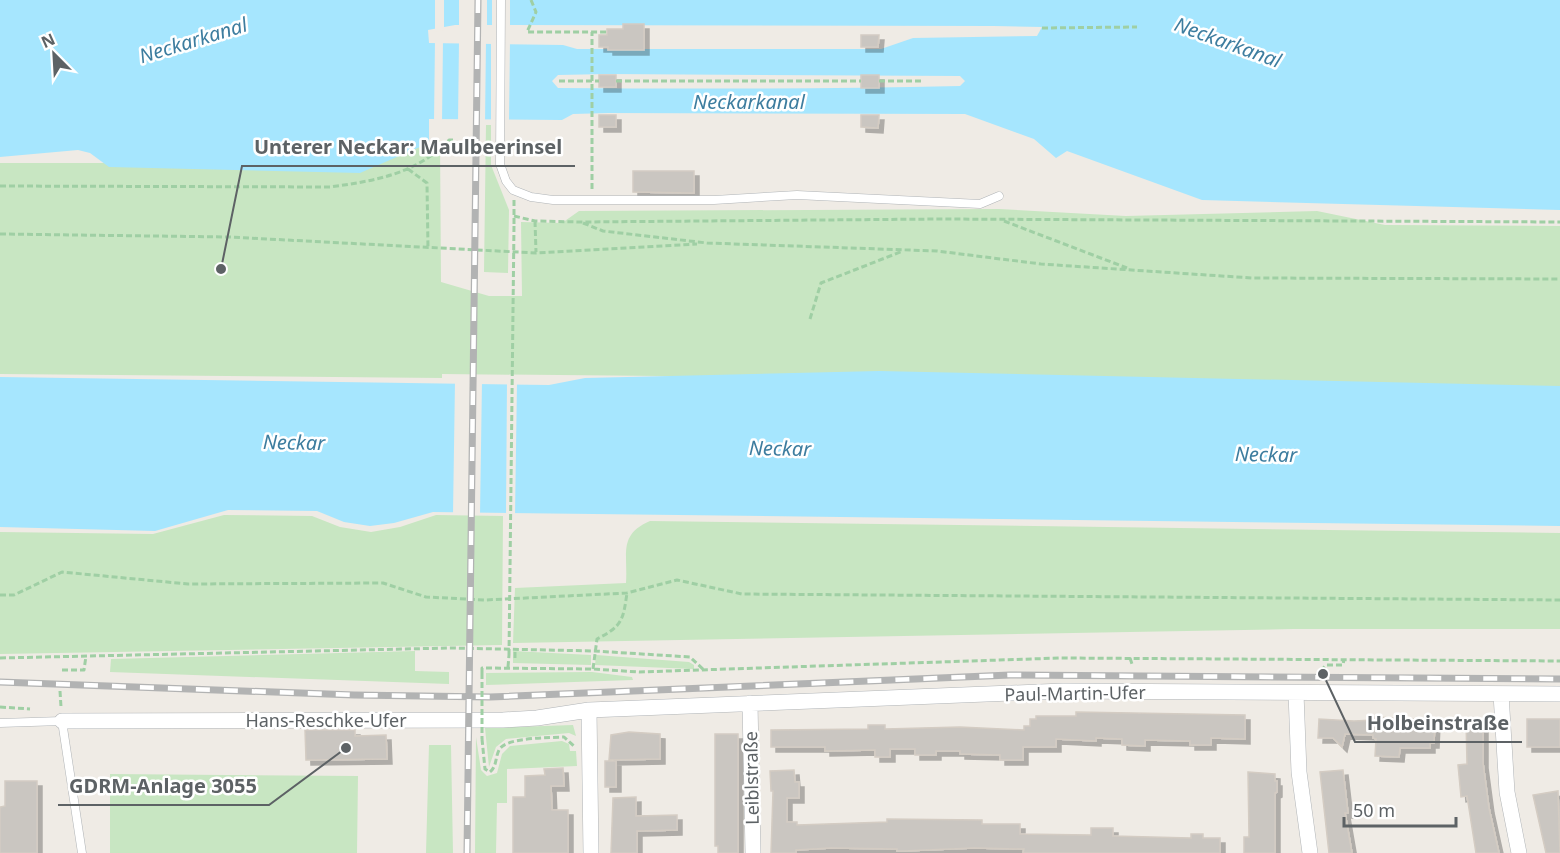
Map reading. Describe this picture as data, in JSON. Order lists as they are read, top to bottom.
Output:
{
  "streets": {
    "street": ["Paul-Martin-Ufer", "Hans-Reschke-Ufer", "Leiblstraße"]
  },
  "crossings": [
    ["Paul-Martin-Ufer", "Hans-Reschke-Ufer"],
    ["Paul-Martin-Ufer", "Leiblstraße"]
  ],
  "water": ["Neckarkanal", "Neckar"],
  "places": ["Unterer Neckar: Maulbeerinsel", "Holbeinstraße", "GDRM-Anlage 3055"],
  "scale_bar": "50 m",
  "north": "top left"
}
